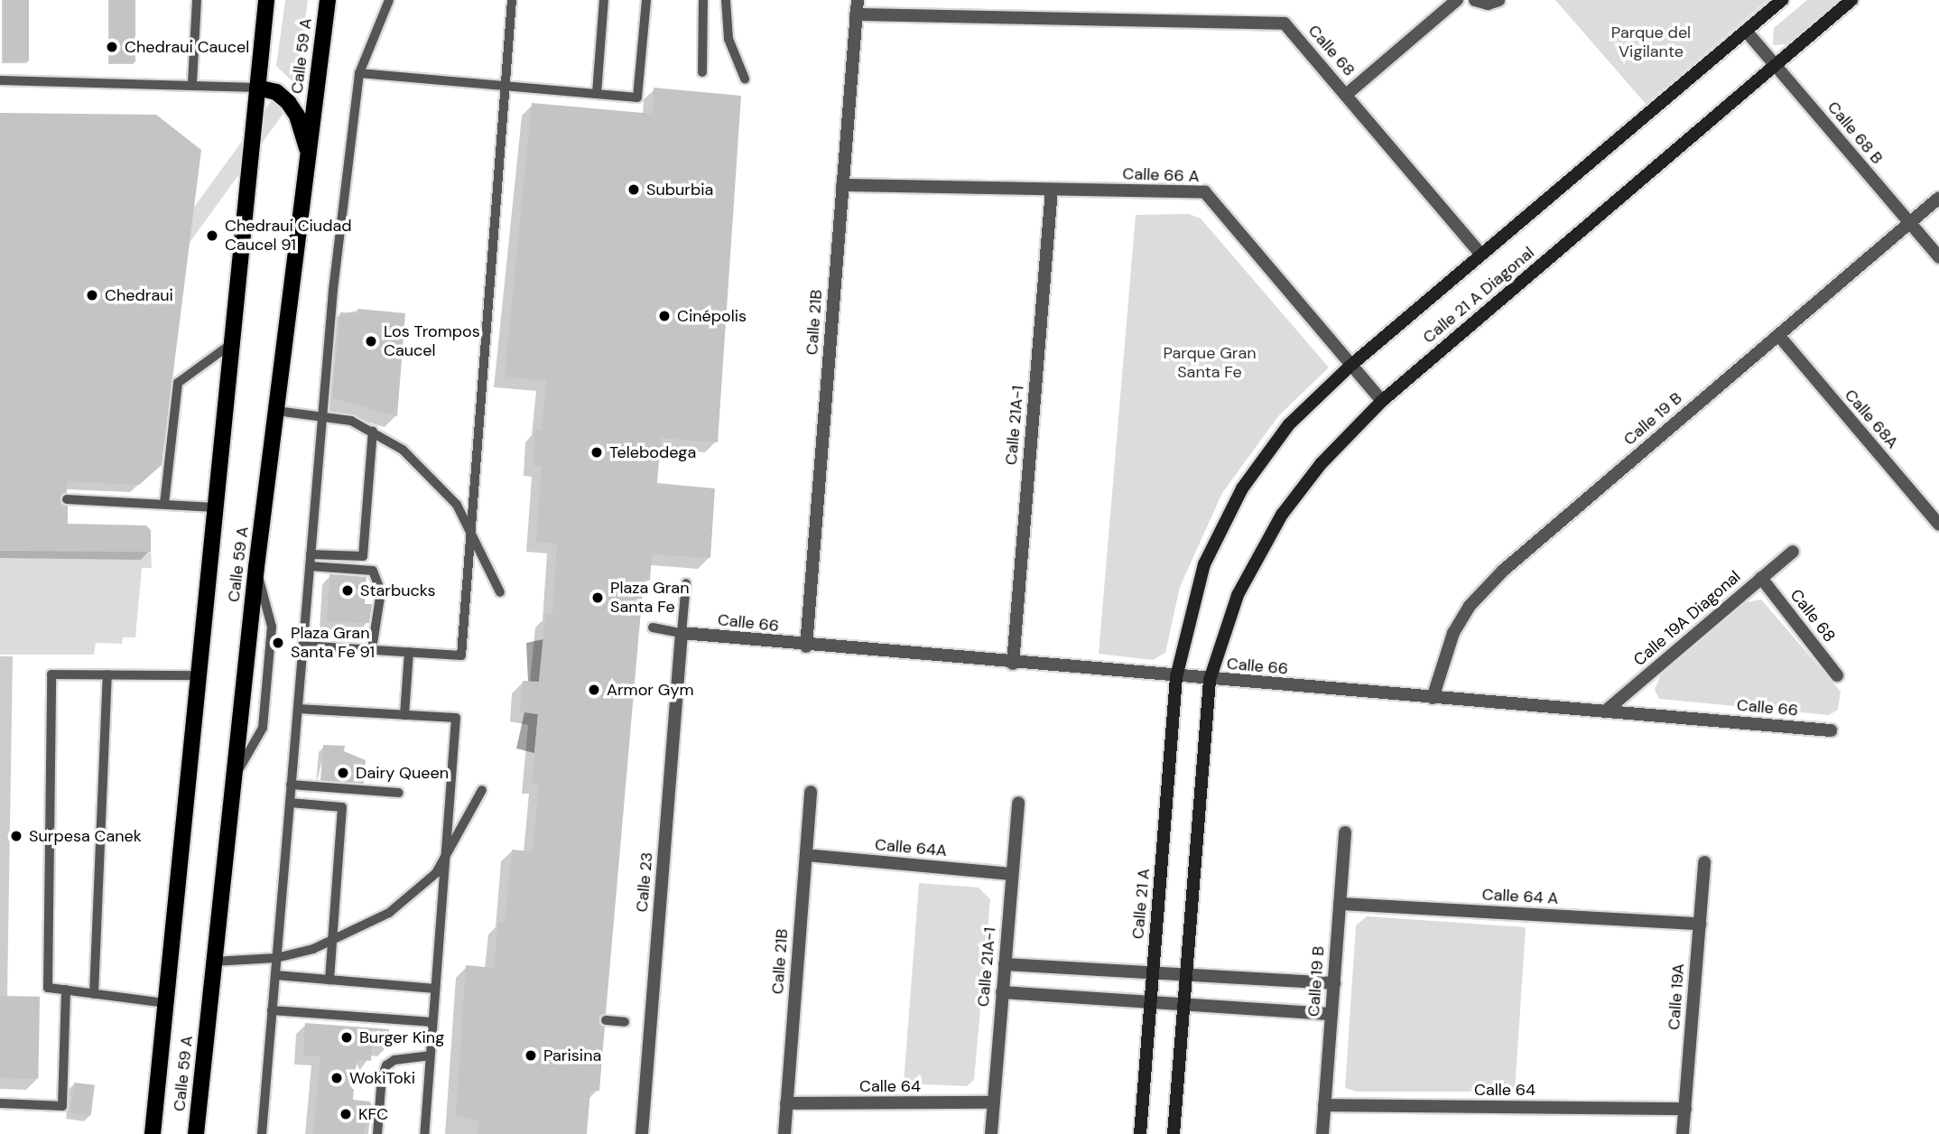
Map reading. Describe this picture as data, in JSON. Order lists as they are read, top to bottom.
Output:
{
  "streets": {
    "main road": ["Calle 59 A", "Calle 21 A Diagonal", "Calle 21 A"],
    "street": [
      "Calle 68",
      "Calle 68 B",
      "Calle 66 A",
      "Calle 21B",
      "Calle 19 B",
      "Calle 68A",
      "Calle 21A-1",
      "Calle 19A Diagonal",
      "Calle 66",
      "Calle 64A",
      "Calle 23",
      "Calle 64 A",
      "Calle 19A",
      "Calle 64"
    ]
  },
  "crossings": [
    ["Calle 68", "Calle 21 A Diagonal"],
    ["Calle 68", "Calle 21B"],
    ["Calle 68", "Calle 19A Diagonal"],
    ["Calle 68 B", "Calle 21 A Diagonal"],
    ["Calle 68 B", "Calle 19 B"],
    ["Calle 66 A", "Calle 21 A Diagonal"],
    ["Calle 66 A", "Calle 21B"],
    ["Calle 66 A", "Calle 21A-1"],
    ["Calle 21 A Diagonal", "Calle 66"],
    ["Calle 21 A Diagonal", "Calle 21 A"],
    ["Calle 21B", "Calle 66"],
    ["Calle 21B", "Calle 64A"],
    ["Calle 21B", "Calle 64"],
    ["Calle 19 B", "Calle 68A"],
    ["Calle 19 B", "Calle 66"],
    ["Calle 19 B", "Calle 64 A"],
    ["Calle 19 B", "Calle 64"],
    ["Calle 21A-1", "Calle 66"],
    ["Calle 21A-1", "Calle 64A"],
    ["Calle 21A-1", "Calle 64"],
    ["Calle 19A Diagonal", "Calle 66"],
    ["Calle 66", "Calle 23"],
    ["Calle 66", "Calle 21 A"],
    ["Calle 64 A", "Calle 19A"],
    ["Calle 19A", "Calle 64"]
  ],
  "parks": ["Parque del Vigilante", "Parque Gran Santa Fe"],
  "places": [
    "Chedraui Caucel",
    "Suburbia",
    "Chedraui Ciudad Caucel 91",
    "Chedraui",
    "Cinépolis",
    "Los Trompos Caucel",
    "Telebodega",
    "Starbucks",
    "Plaza Gran Santa Fe",
    "Plaza Gran Santa Fe 91",
    "Armor Gym",
    "Dairy Queen",
    "Surpesa Canek",
    "Burger King",
    "Parisina",
    "WokiToki",
    "KFC"
  ]
}
